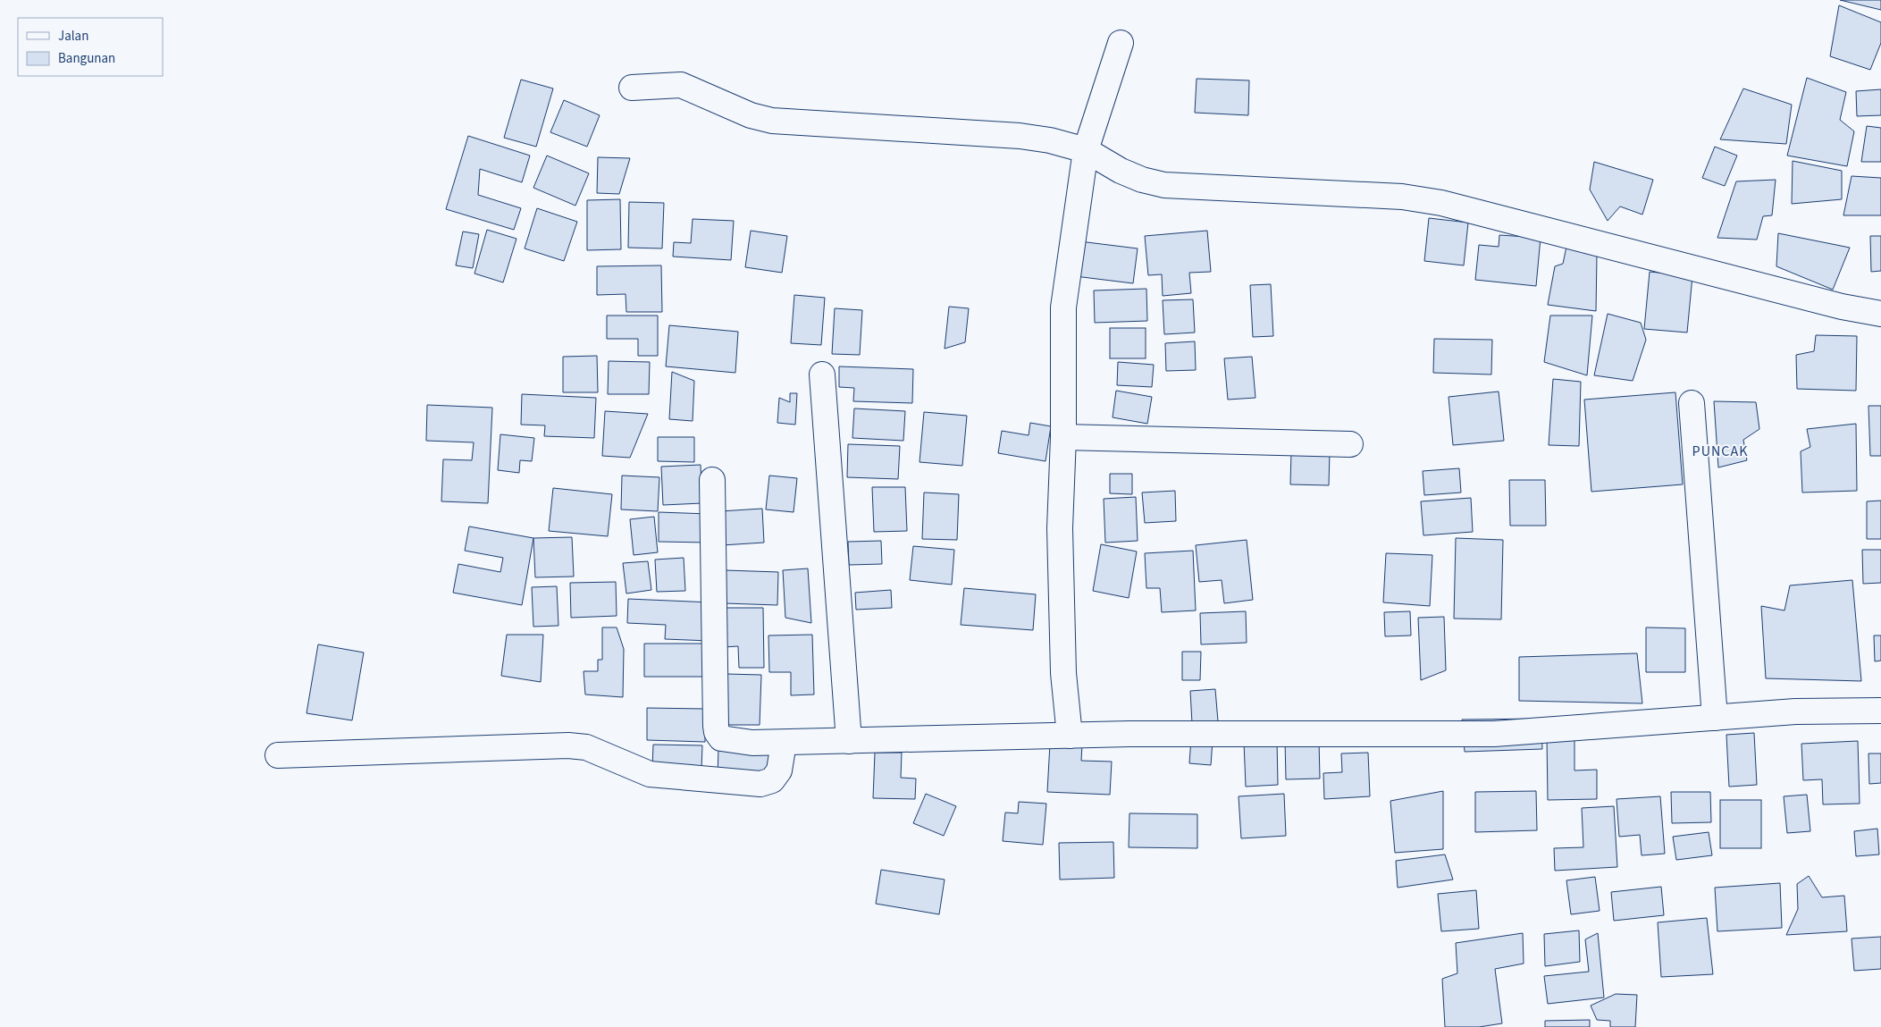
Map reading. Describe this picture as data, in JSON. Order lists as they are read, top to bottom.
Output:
{
  "districts": ["PUNCAK"],
  "legend": ["Jalan", "Bangunan"]
}
